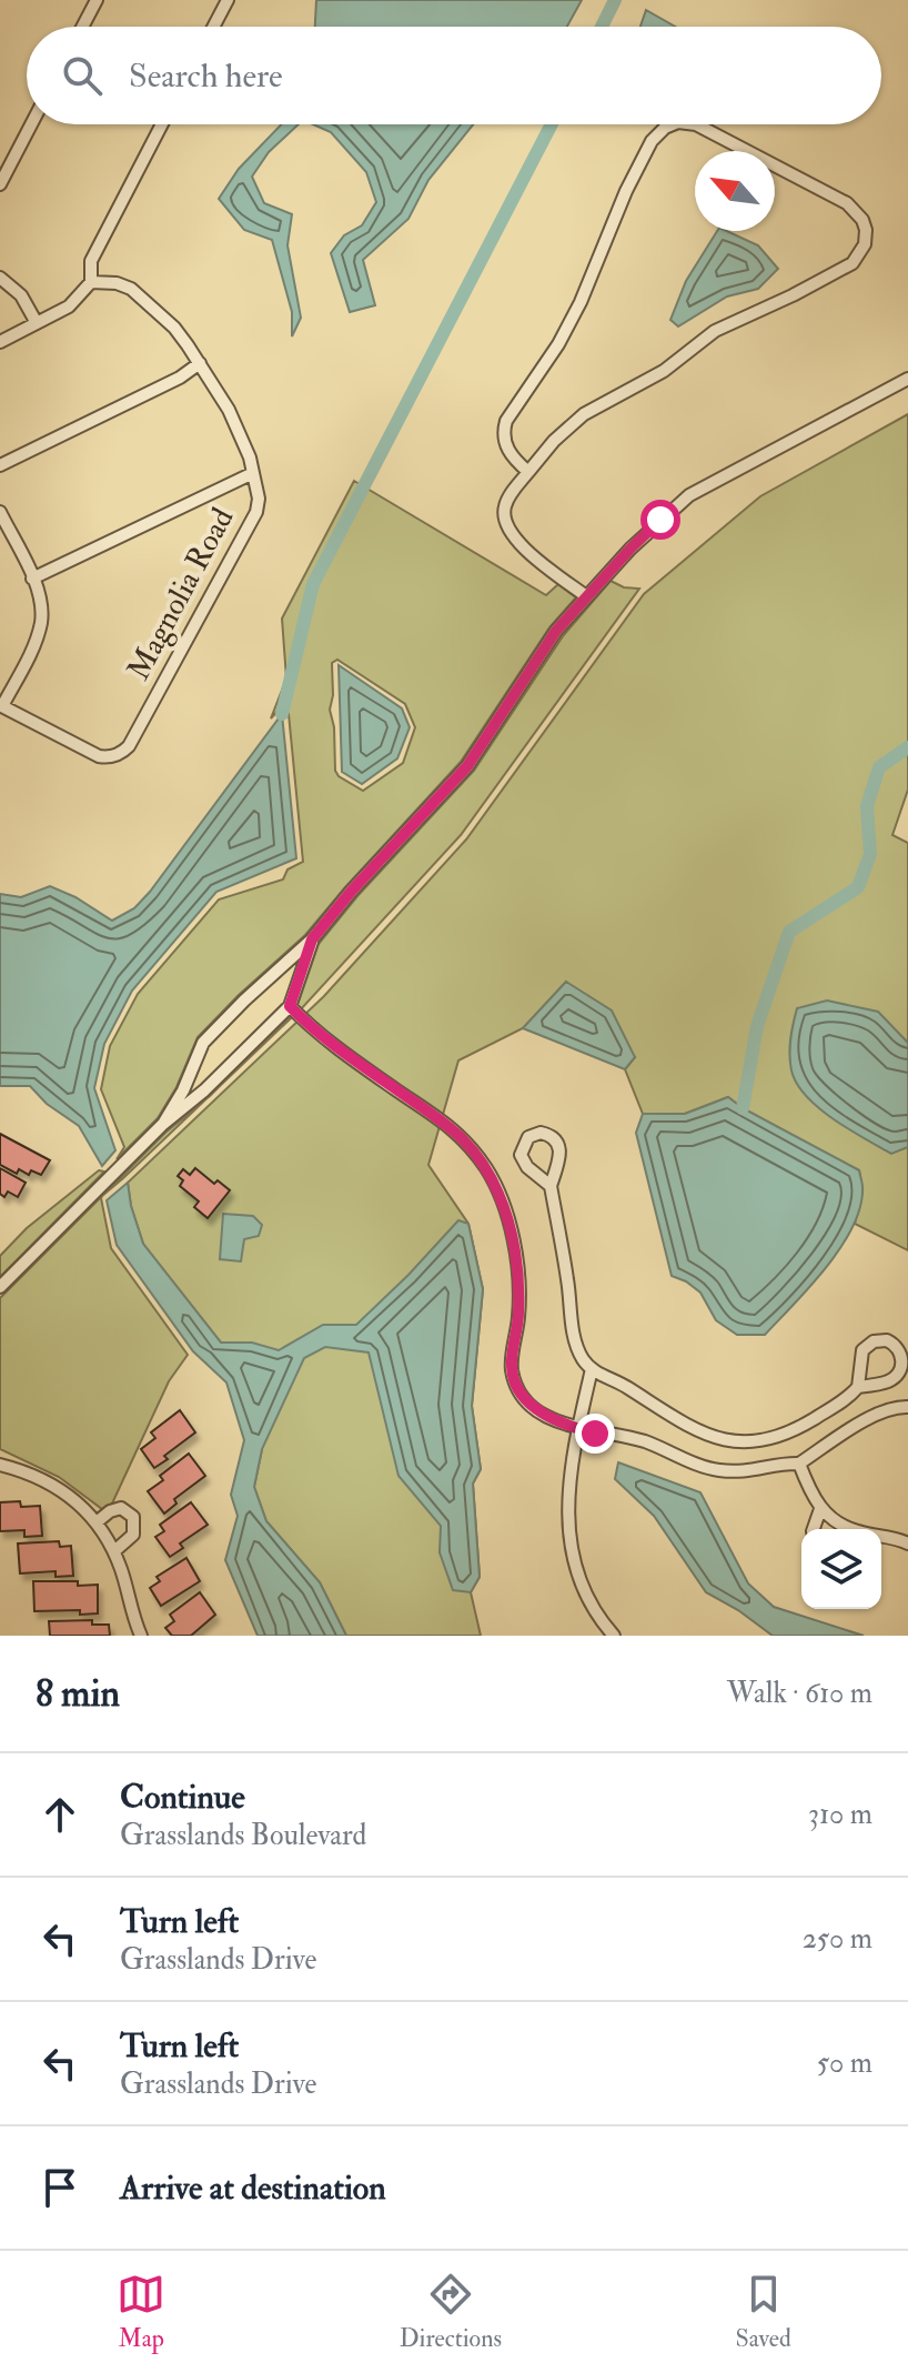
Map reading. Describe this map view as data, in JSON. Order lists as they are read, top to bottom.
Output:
{
  "streets": {
    "street": ["Magnolia Road"]
  },
  "north": "top left",
  "page": {
    "search": "Search here",
    "heading": ["8 min", "Walk · 610 m"],
    "list": [
      ["Continue", "Grasslands Boulevard", "310 m"],
      ["Turn left", "Grasslands Drive", "250 m"],
      ["Turn left", "Grasslands Drive", "50 m"],
      "Arrive at destination"
    ],
    "nav": ["Map", "Directions", "Saved"]
  }
}
